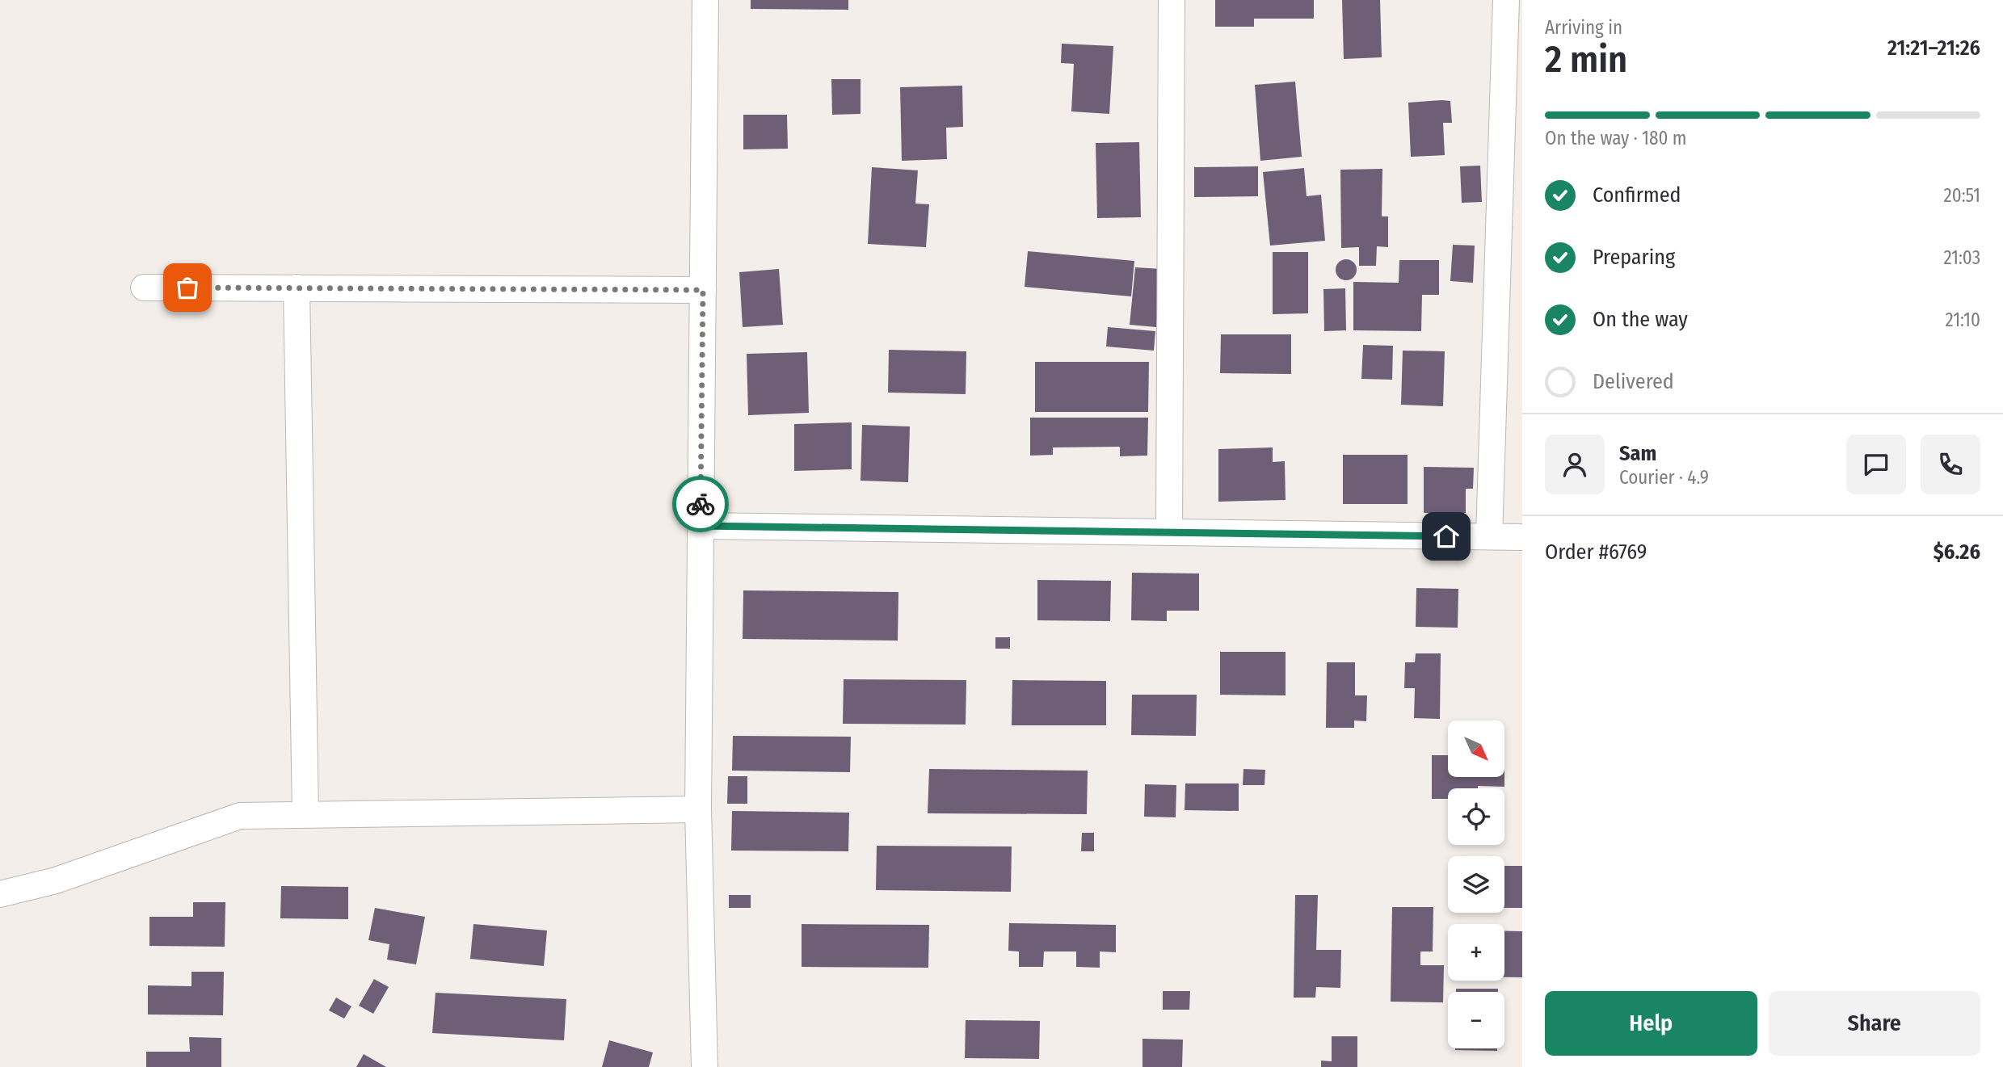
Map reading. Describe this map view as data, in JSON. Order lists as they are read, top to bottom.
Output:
{
  "north": "bottom right",
  "page": {
    "heading": ["2 min", "Arriving in", "21:21–21:26"],
    "panel": [
      "Sam",
      "Courier · 4.9",
      "Order #6769",
      "$6.26"
    ],
    "bar": "On the way · 180 m",
    "list": [
      ["Confirmed", "20:51"],
      ["Preparing", "21:03"],
      ["On the way", "21:10"],
      "Delivered"
    ],
    "map_buttons": ["+", "−"],
    "buttons": ["Help", "Share"]
  }
}
